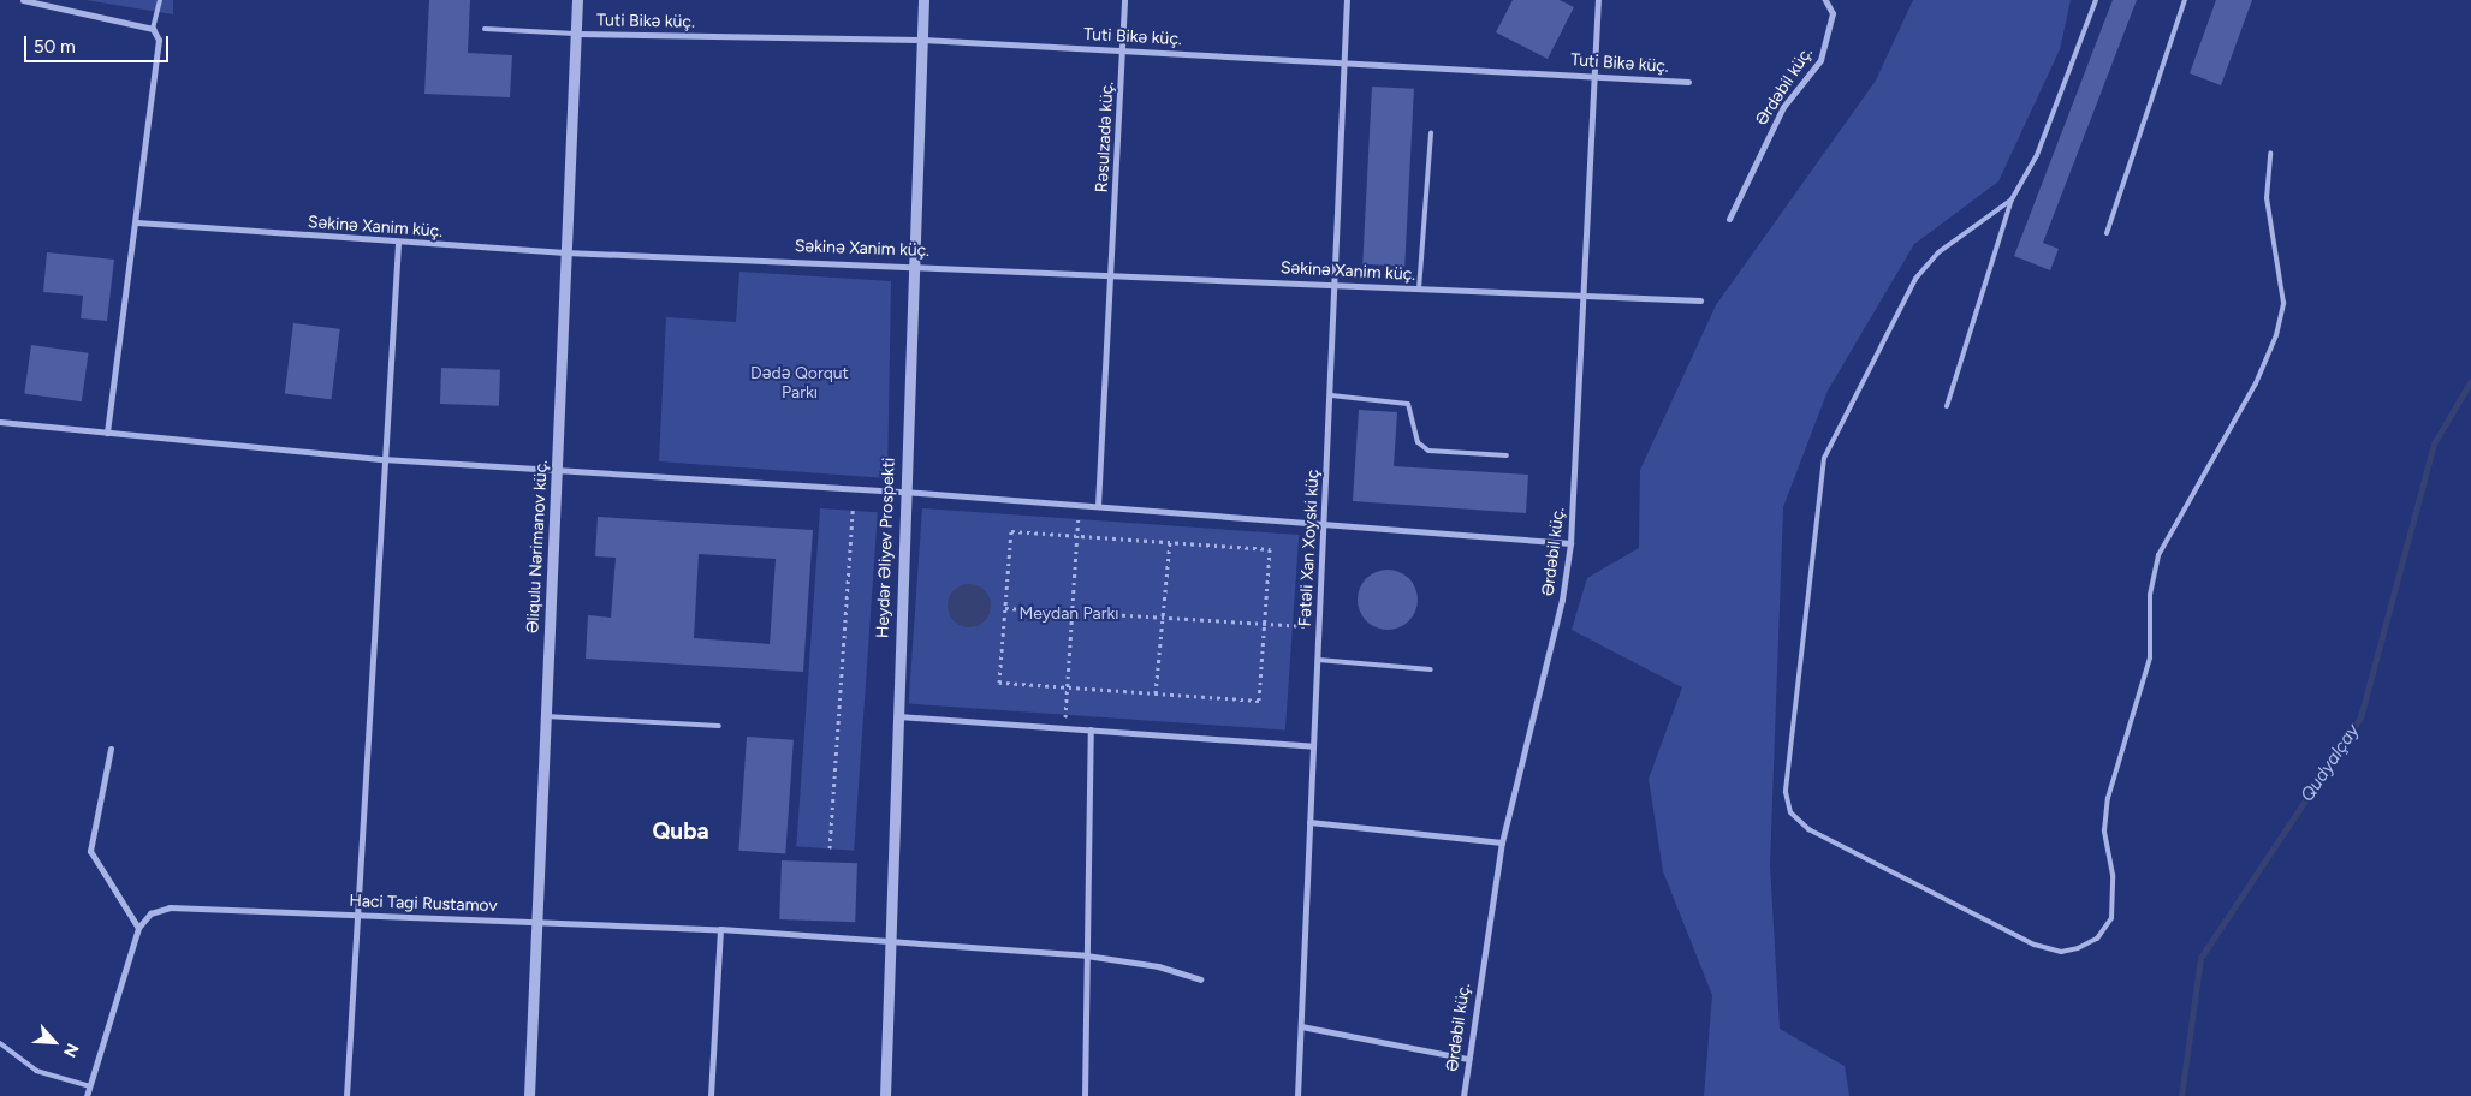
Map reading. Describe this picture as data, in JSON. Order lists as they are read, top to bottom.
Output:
{
  "streets": {
    "street": [
      "Tuti Bikə küç.",
      "Ərdəbil küç.",
      "Rəsulzadə küç.",
      "Səkinə Xanim küç.",
      "Əliqulu Nərimanov küç.",
      "Heydər Əliyev Prospekti",
      "Fətəli Xan Xoyski küç",
      "Haci Tagi Rustamov"
    ]
  },
  "crossings": [
    ["Tuti Bikə küç.", "Ərdəbil küç."],
    ["Tuti Bikə küç.", "Rəsulzadə küç."],
    ["Tuti Bikə küç.", "Əliqulu Nərimanov küç."],
    ["Tuti Bikə küç.", "Heydər Əliyev Prospekti"],
    ["Tuti Bikə küç.", "Fətəli Xan Xoyski küç"],
    ["Ərdəbil küç.", "Səkinə Xanim küç."],
    ["Rəsulzadə küç.", "Səkinə Xanim küç."],
    ["Səkinə Xanim küç.", "Əliqulu Nərimanov küç."],
    ["Səkinə Xanim küç.", "Heydər Əliyev Prospekti"],
    ["Səkinə Xanim küç.", "Fətəli Xan Xoyski küç"],
    ["Əliqulu Nərimanov küç.", "Haci Tagi Rustamov"],
    ["Heydər Əliyev Prospekti", "Haci Tagi Rustamov"]
  ],
  "districts": ["Quba"],
  "water": ["Qudyalçay"],
  "parks": ["Dədə Qorqut Parkı", "Meydan Parkı"],
  "scale_bar": "50 m",
  "north": "bottom right"
}
